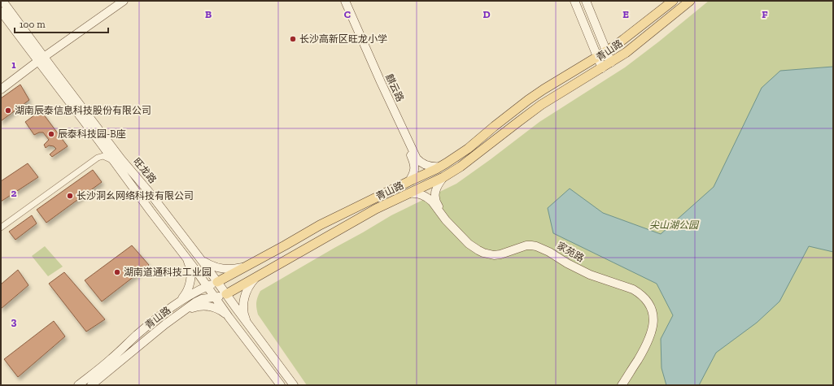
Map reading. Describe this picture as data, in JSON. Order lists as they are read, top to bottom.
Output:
{
  "streets": {
    "main road": [
      "青山路",
      "麒云路",
      "旺龙路",
      "家苑路"
    ]
  },
  "crossings": [
    ["青山路", "麒云路"],
    ["青山路", "旺龙路"],
    ["青山路", "家苑路"]
  ],
  "parks": ["尖山湖公园"],
  "places": [
    "长沙高新区旺龙小学",
    "湖南辰泰信息科技股份有限公司",
    "辰泰科技园-B座",
    "长沙洞幺网络科技有限公司",
    "湖南道通科技工业园"
  ],
  "scale_bar": "100 m",
  "grid": {
    "columns": [
      "B",
      "C",
      "D",
      "E",
      "F"
    ],
    "rows": ["1", "2", "3"]
  }
}
